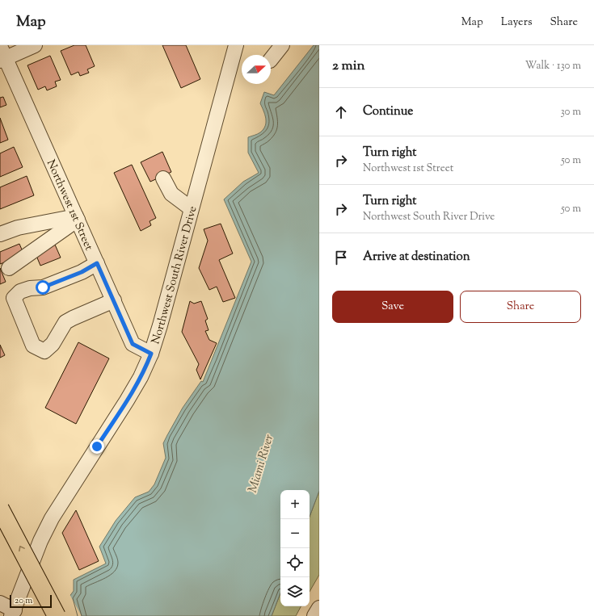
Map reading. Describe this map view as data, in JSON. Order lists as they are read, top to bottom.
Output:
{
  "streets": {
    "street": ["Northwest 1st Street", "Northwest South River Drive"]
  },
  "crossings": [
    ["Northwest 1st Street", "Northwest South River Drive"]
  ],
  "water": ["Miami River"],
  "scale_bar": "20 m",
  "north": "right",
  "page": {
    "header": "Map",
    "nav": ["Map", "Layers", "Share"],
    "heading": ["2 min", "Walk · 130 m"],
    "list": [
      ["Continue", "30 m"],
      ["Turn right", "Northwest 1st Street", "50 m"],
      ["Turn right", "Northwest South River Drive", "50 m"],
      "Arrive at destination"
    ],
    "buttons": ["Save", "Share"],
    "map_buttons": ["+", "−"],
    "scale": "20 m"
  }
}
